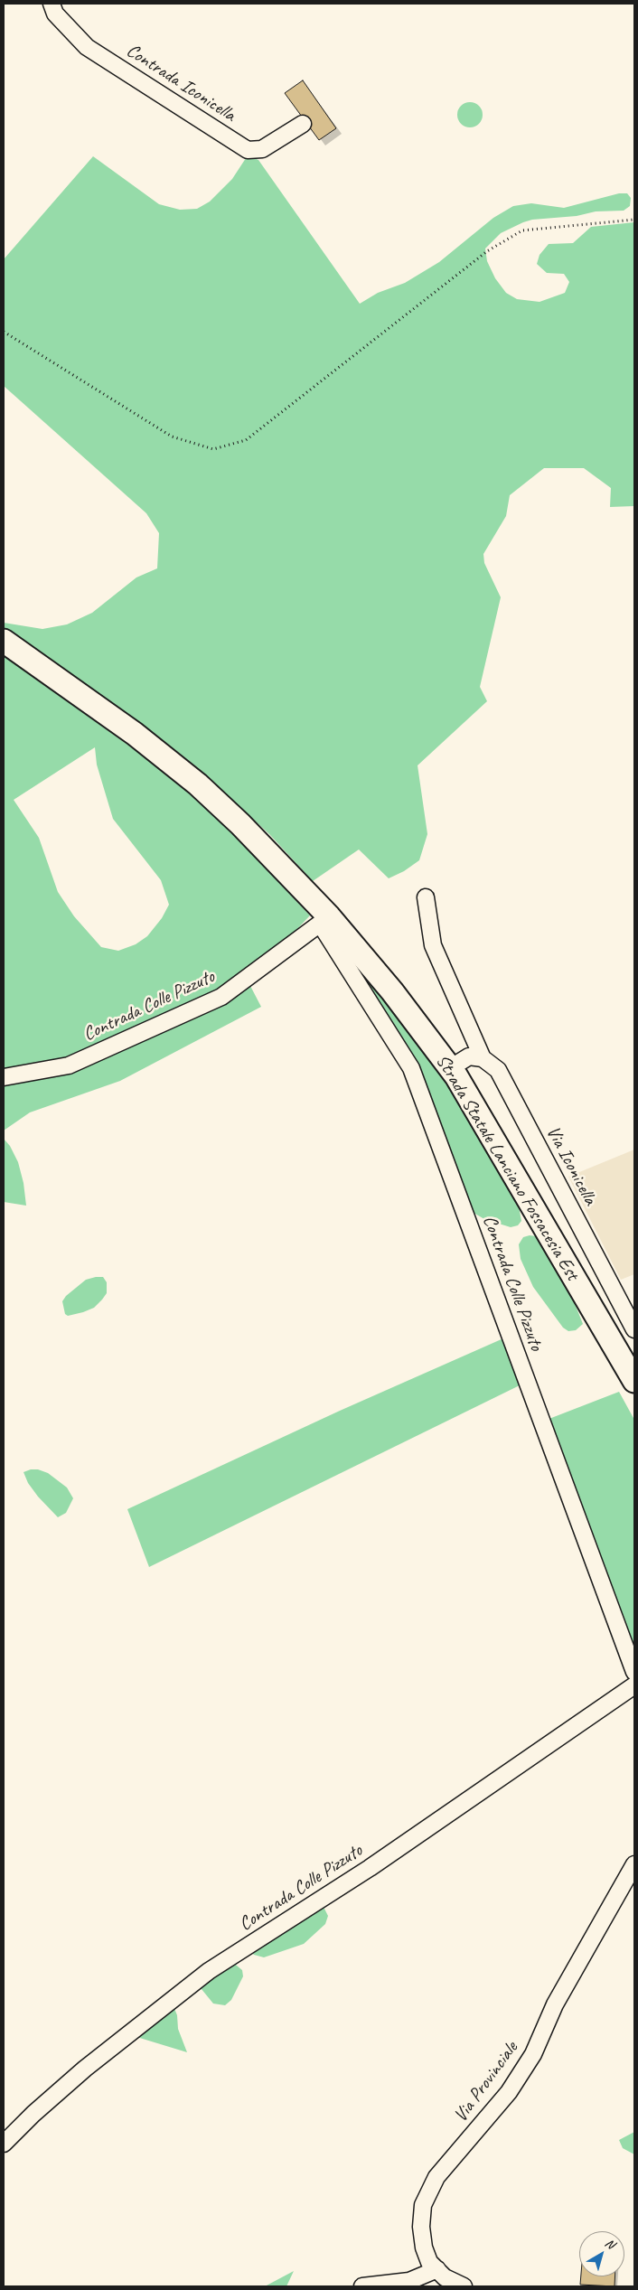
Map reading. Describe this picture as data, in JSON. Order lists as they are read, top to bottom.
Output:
{
  "streets": {
    "main road": ["Strada Statale Lanciano Fossacesia Est"],
    "street": [
      "Contrada Iconicella",
      "Contrada Colle Pizzuto",
      "Via Iconicella",
      "Via Provinciale"
    ]
  },
  "crossings": [
    ["Contrada Colle Pizzuto", "Strada Statale Lanciano Fossacesia Est"]
  ],
  "north": "top right"
}
